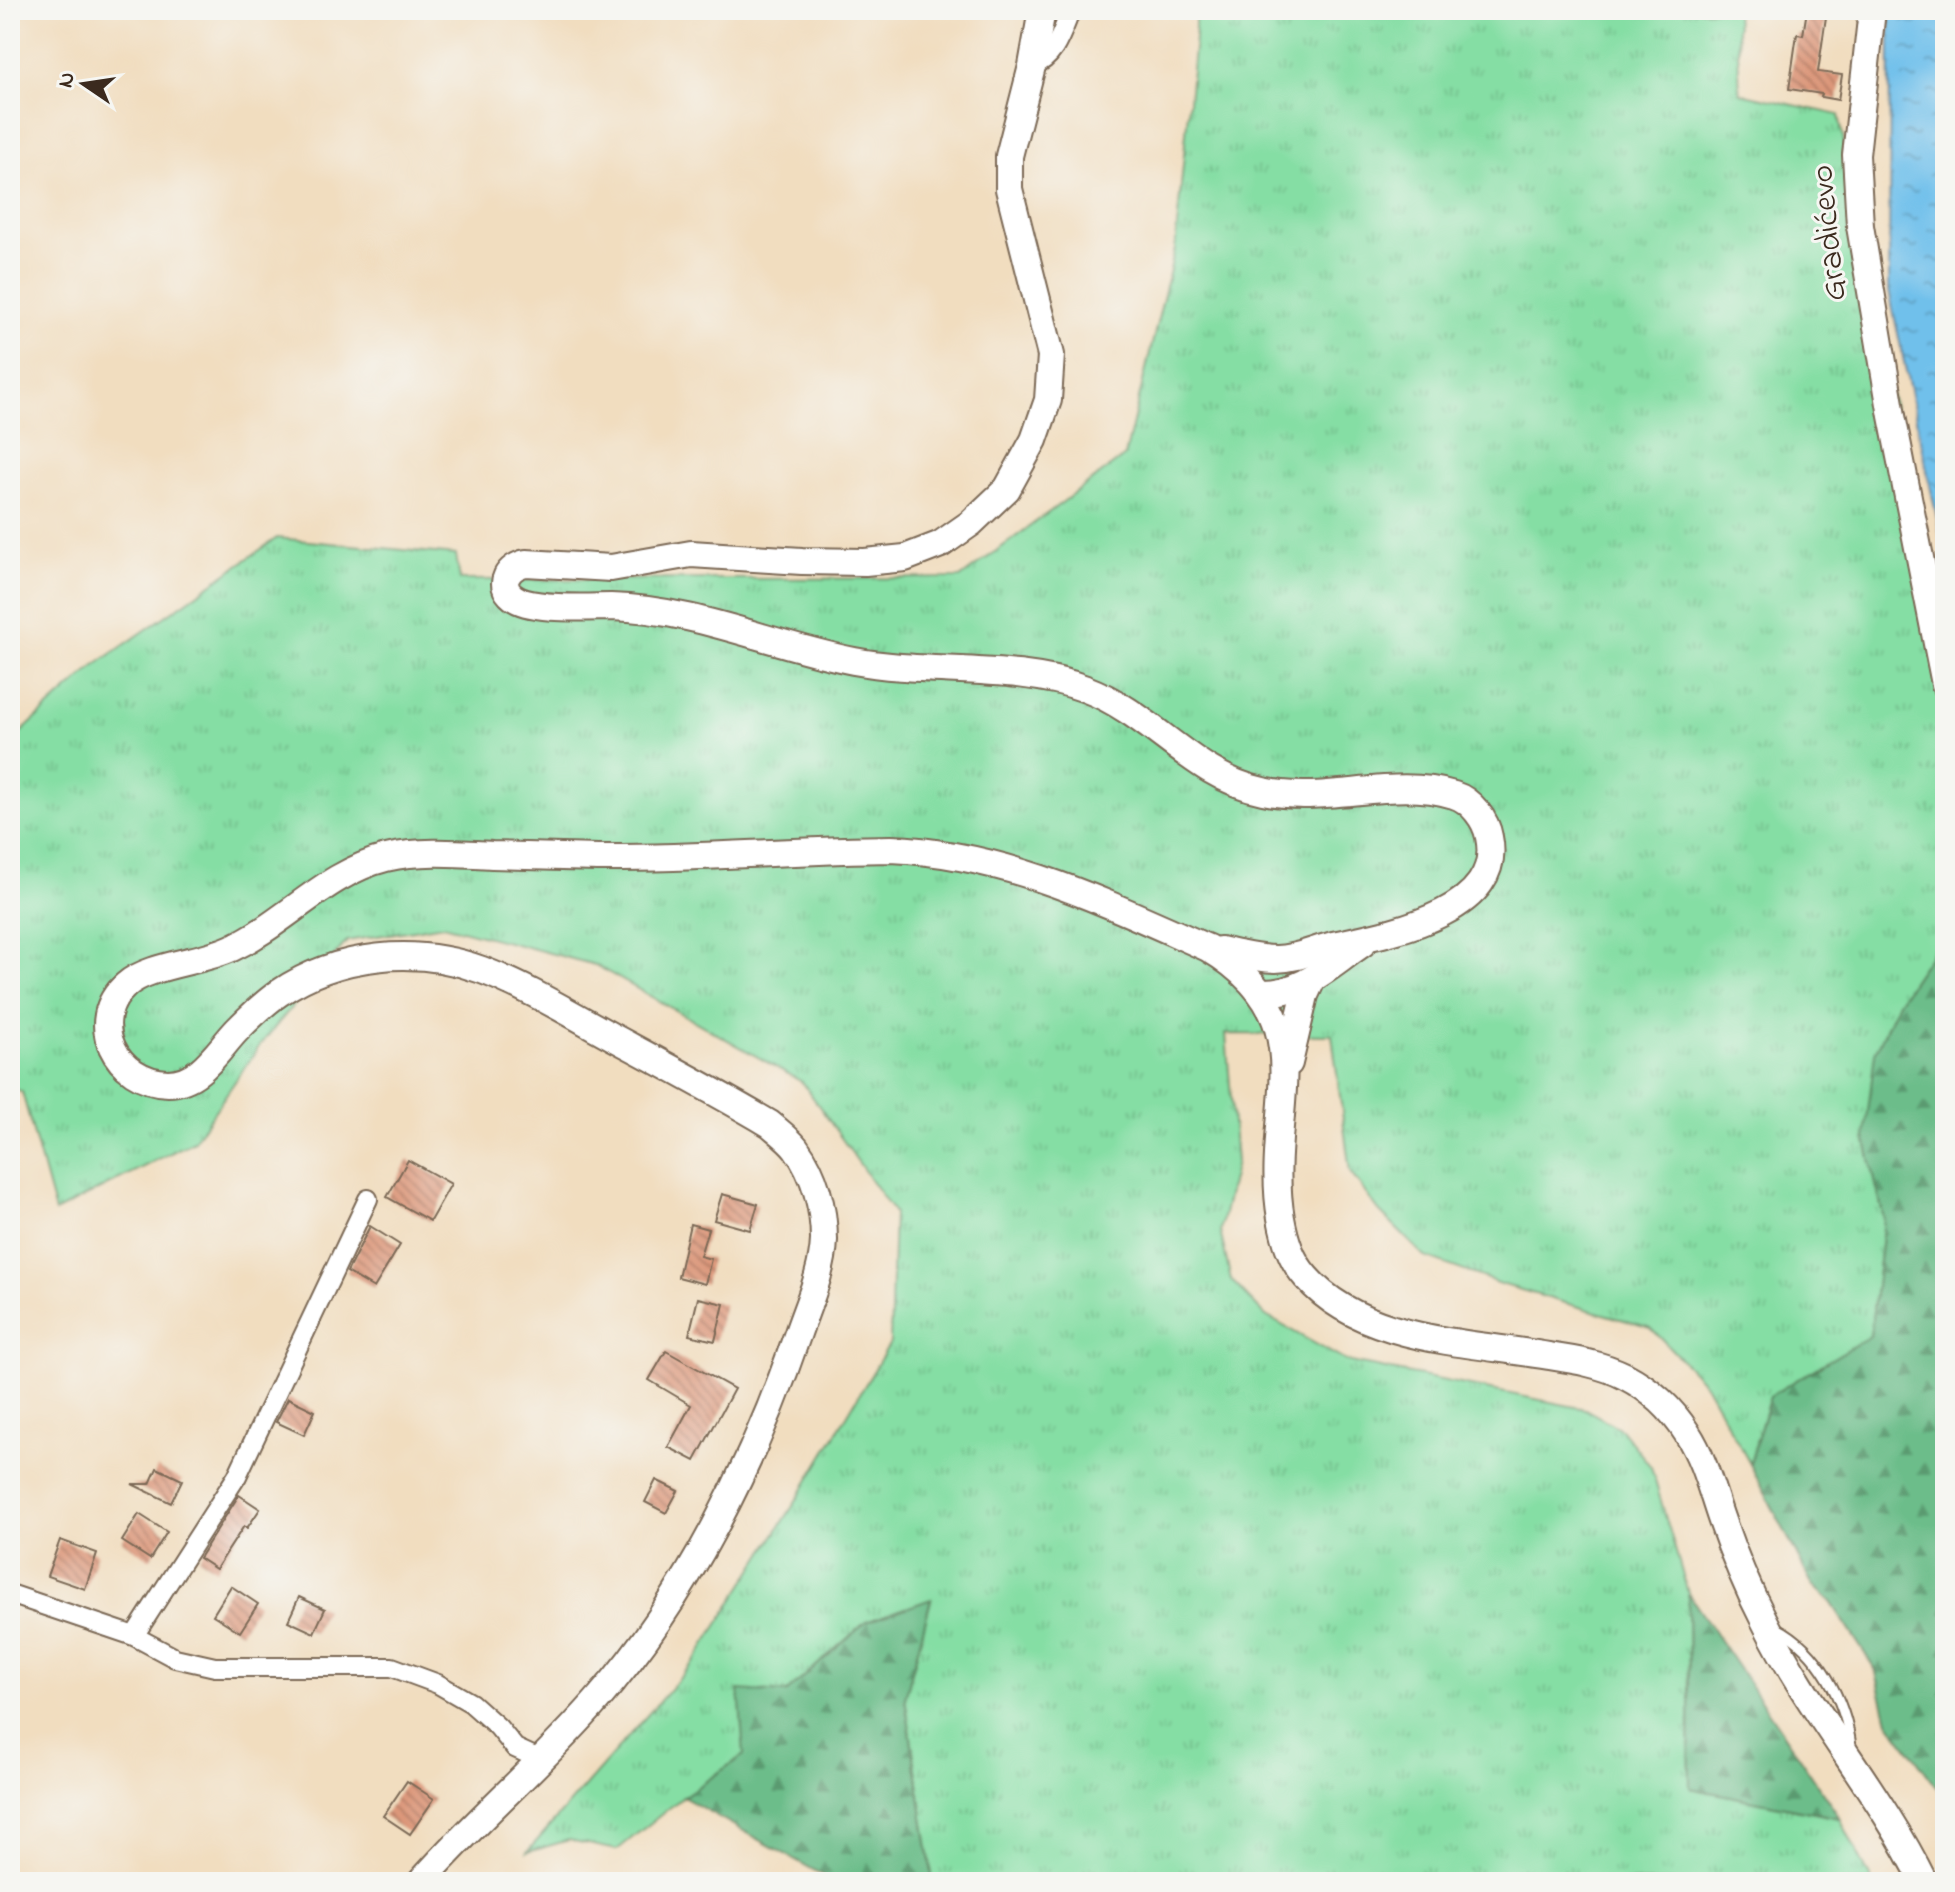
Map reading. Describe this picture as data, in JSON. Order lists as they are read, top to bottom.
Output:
{
  "streets": {
    "main road": ["Gradićevo"]
  },
  "north": "left"
}
